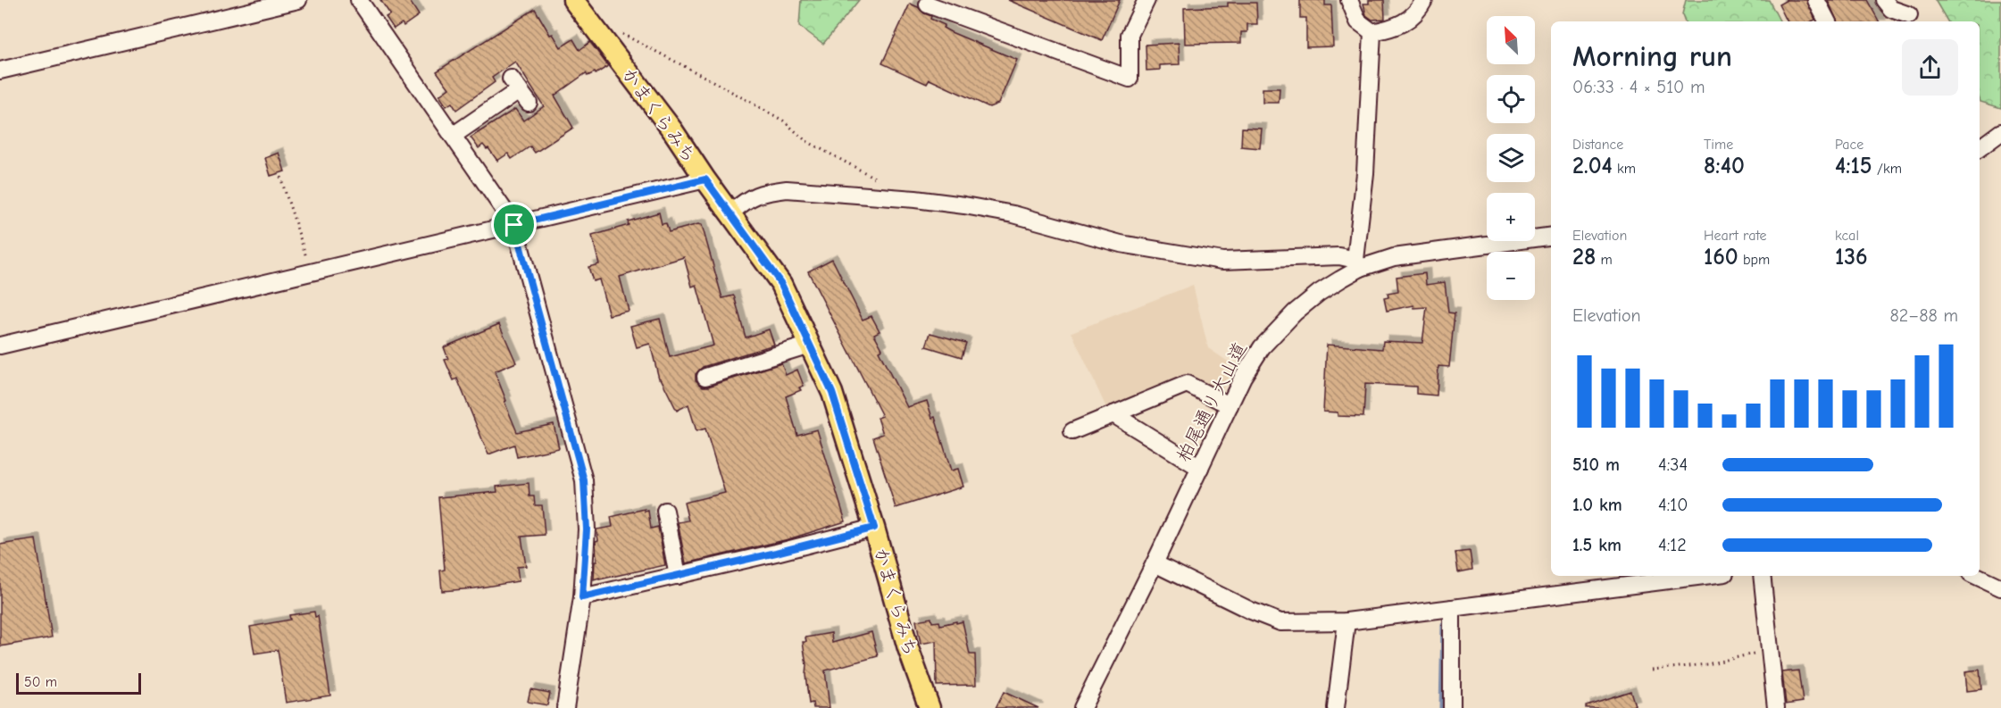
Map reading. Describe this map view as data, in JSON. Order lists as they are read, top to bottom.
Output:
{
  "streets": {
    "main road": ["かまくらみち"],
    "street": ["柏尾通り大山道"]
  },
  "scale_bar": "50 m",
  "north": "top left",
  "page": {
    "map_buttons": ["+", "−"],
    "heading": ["Morning run", "06:33 · 4 × 510 m"],
    "stats": [
      ["Distance", "2.04 km"],
      ["Time", "8:40"],
      ["Pace", "4:15 /km"],
      ["Elevation", "28 m"],
      ["Heart rate", "160 bpm"],
      ["kcal", "136"]
    ],
    "chart": ["Elevation", "82–88 m"],
    "list": [
      {
        "name": "510 m",
        "note": "4:34"
      },
      {
        "name": "1.0 km",
        "note": "4:10"
      },
      {
        "name": "1.5 km",
        "note": "4:12"
      }
    ],
    "scale": "50 m"
  }
}
